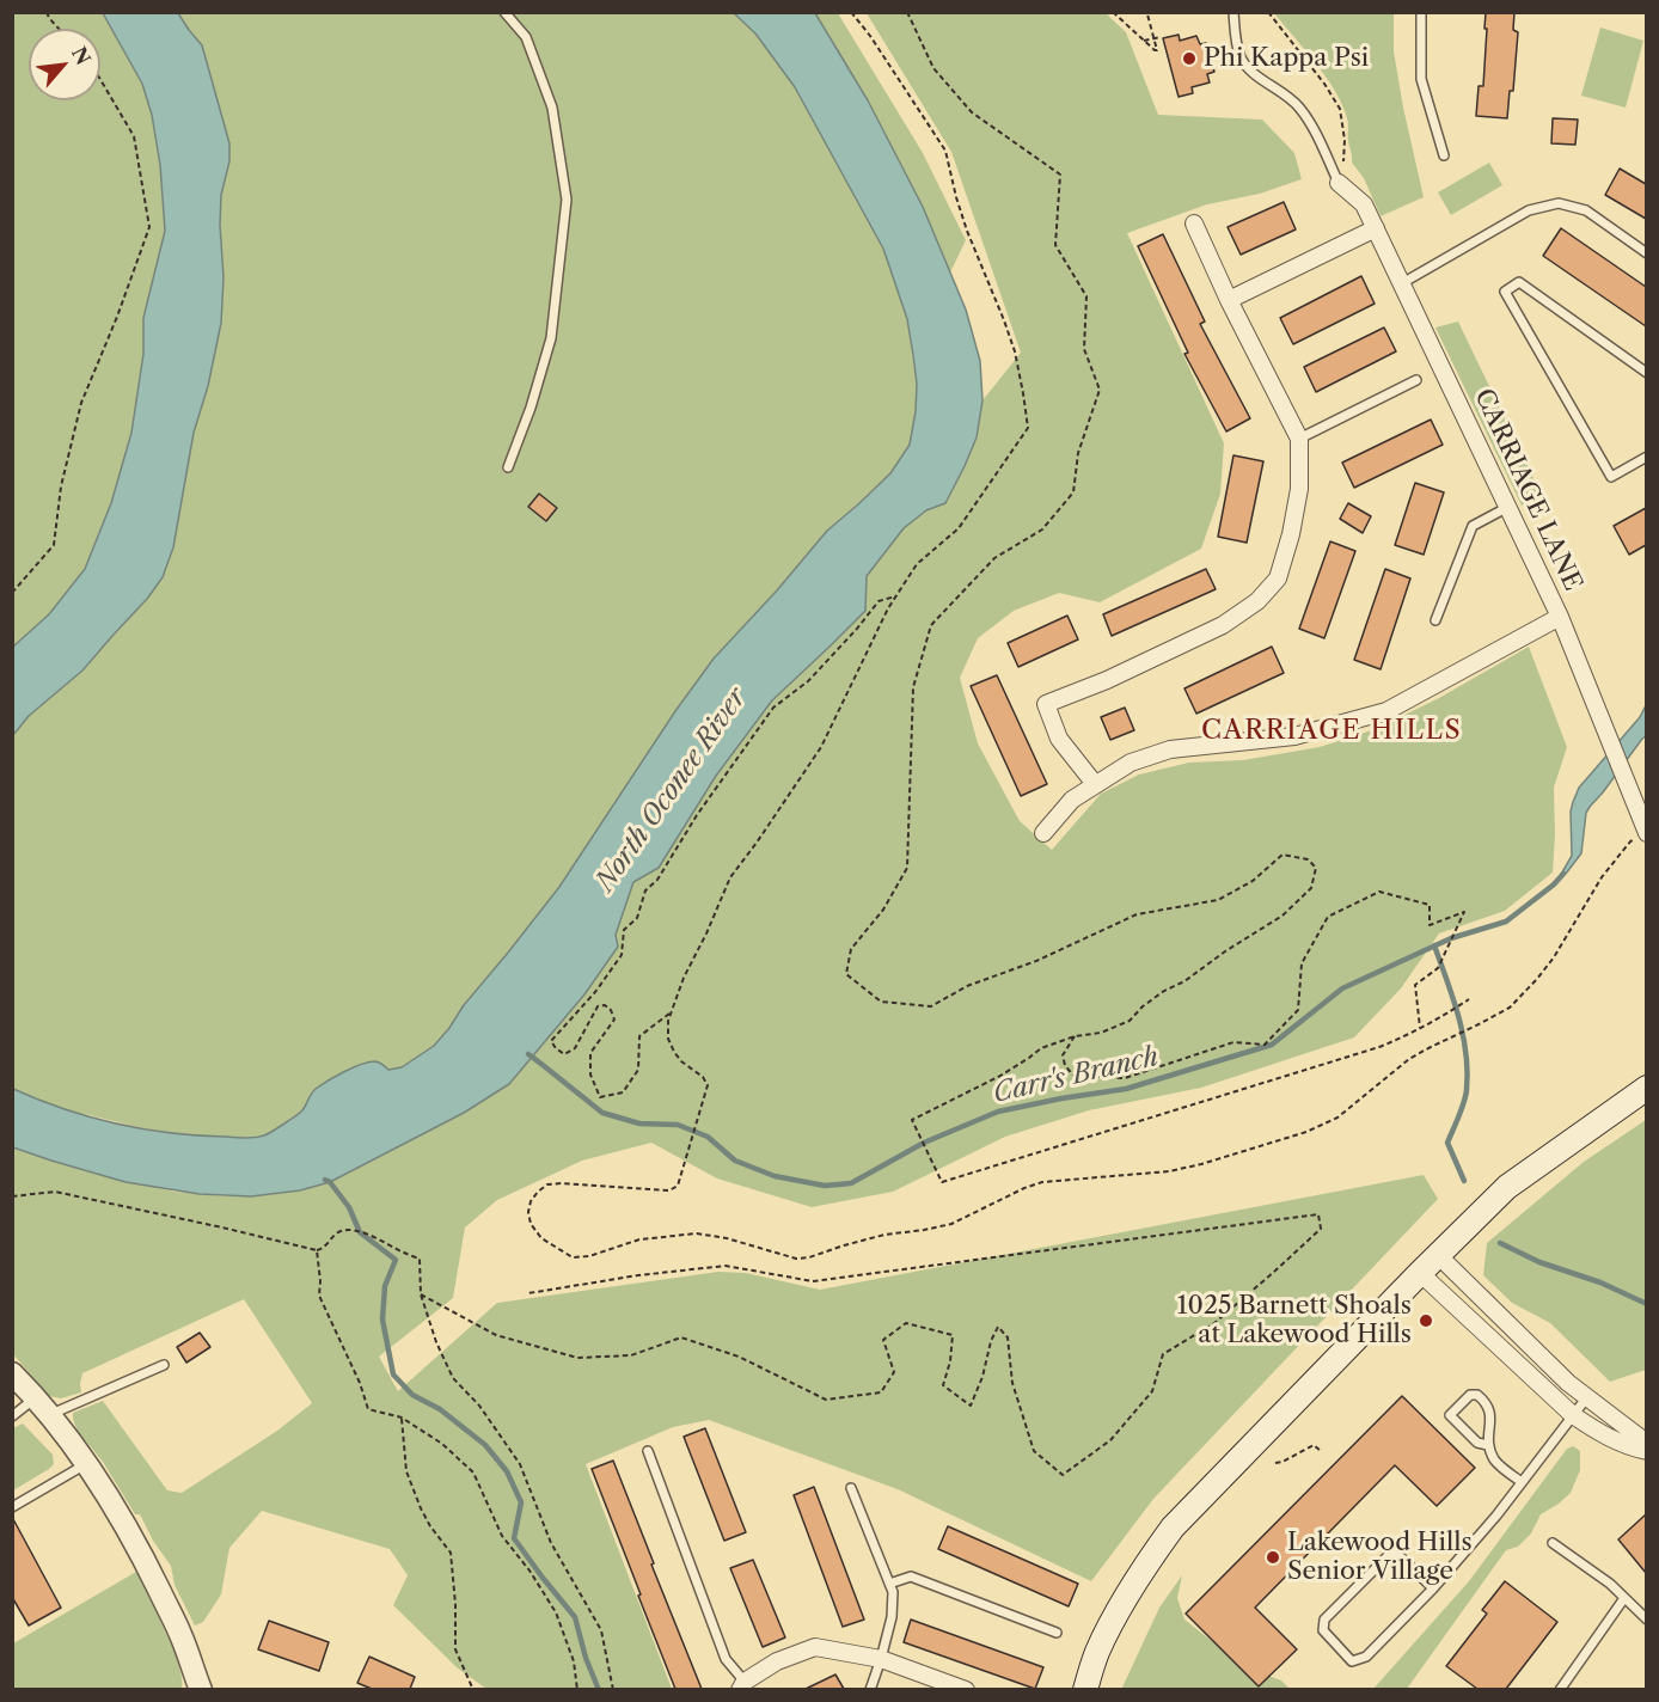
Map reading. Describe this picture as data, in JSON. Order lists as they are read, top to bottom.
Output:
{
  "streets": {
    "street": ["CARRIAGE LANE"]
  },
  "districts": ["CARRIAGE HILLS"],
  "water": ["North Oconee River", "Carr's Branch"],
  "places": ["Phi Kappa Psi", "1025 Barnett Shoals at Lakewood Hills", "Lakewood Hills Senior Village"],
  "north": "top right"
}
